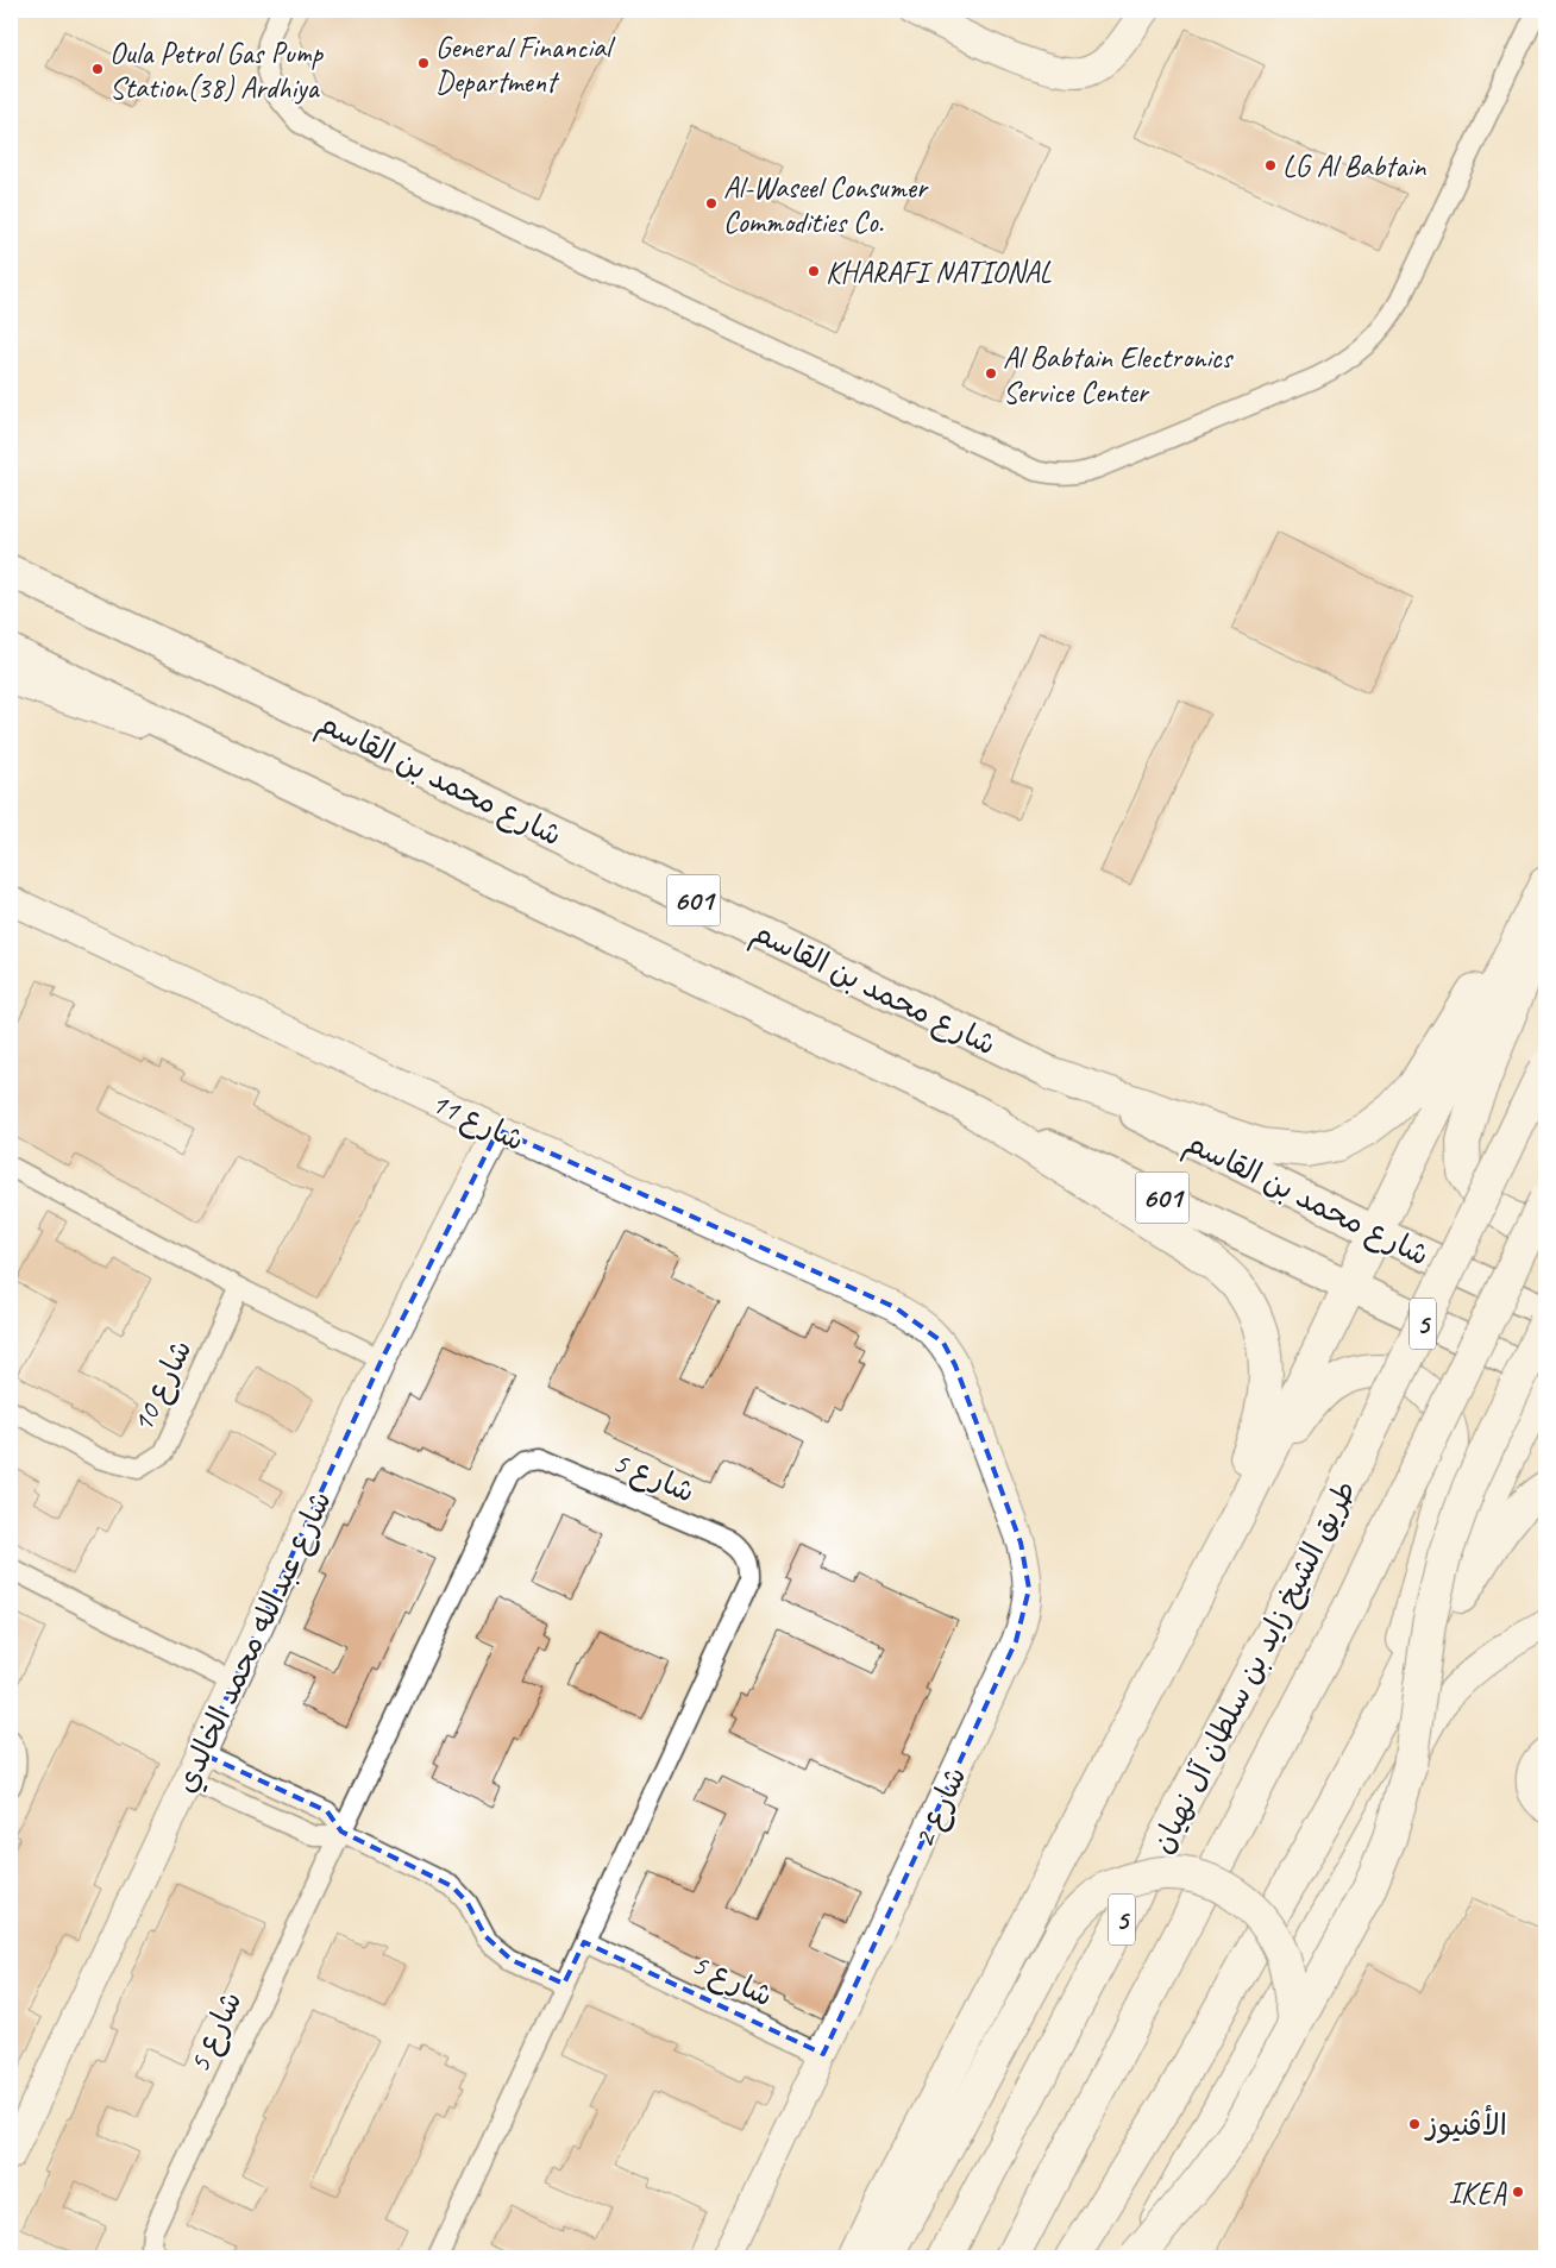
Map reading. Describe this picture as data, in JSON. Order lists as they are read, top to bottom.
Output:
{
  "streets": {
    "highway": ["5", "طريق الشيخ زايد بن سلطان آل نهيان"],
    "main road": ["شارع محمد بن القاسم", "601"],
    "street": [
      "شارع 11",
      "شارع 10",
      "شارع 5",
      "شارع عبدالله محمد الخالدي",
      "شارع 2"
    ]
  },
  "crossings": [
    ["شارع 11", "شارع عبدالله محمد الخالدي"],
    ["شارع 11", "شارع 2"],
    ["شارع 5", "شارع 2"]
  ],
  "places": [
    "General Financial Department",
    "Oula Petrol Gas Pump Station(38) Ardhiya",
    "LG Al Babtain",
    "Al-Waseel Consumer Commodities Co.",
    "KHARAFI NATIONAL",
    "Al Babtain Electronics Service Center",
    "الأڤنيوز",
    "IKEA"
  ]
}
